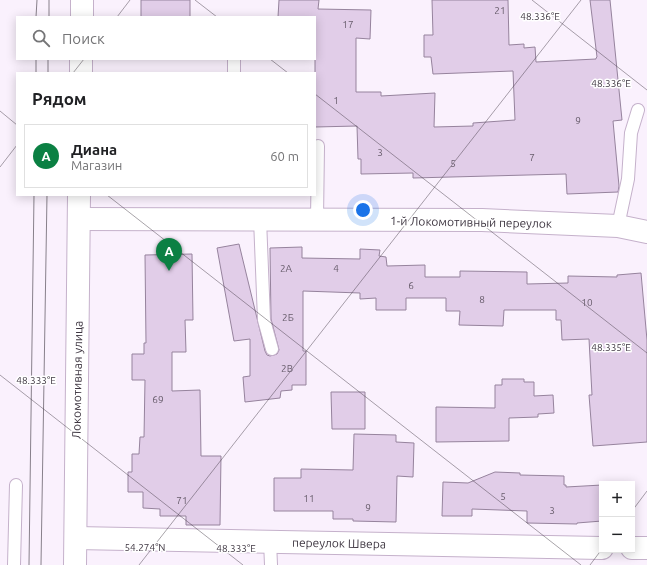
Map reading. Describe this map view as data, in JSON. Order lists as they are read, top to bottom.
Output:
{
  "streets": {
    "street": ["1-й Локомотивный переулок", "Локомотивная улица", "переулок Швера"]
  },
  "crossings": [
    ["1-й Локомотивный переулок", "Локомотивная улица"],
    ["Локомотивная улица", "переулок Швера"]
  ],
  "house_numbers": [
    "21",
    "17",
    "1",
    "9",
    "3",
    "7",
    "5",
    "2А",
    "4",
    "6",
    "8",
    "10",
    "2Б",
    "2В",
    "69",
    "5",
    "11",
    "71",
    "9",
    "3"
  ],
  "page": {
    "search": "Поиск",
    "heading": "Рядом",
    "list": [
      {
        "mark": "A",
        "name": "Диана",
        "note": "Магазин",
        "value": "60 m"
      }
    ],
    "pins": "A",
    "map_buttons": ["+", "−"]
  },
  "coordinates": [
    "48.336°E",
    "48.335°E",
    "48.333°E",
    "54.274°N"
  ]
}
